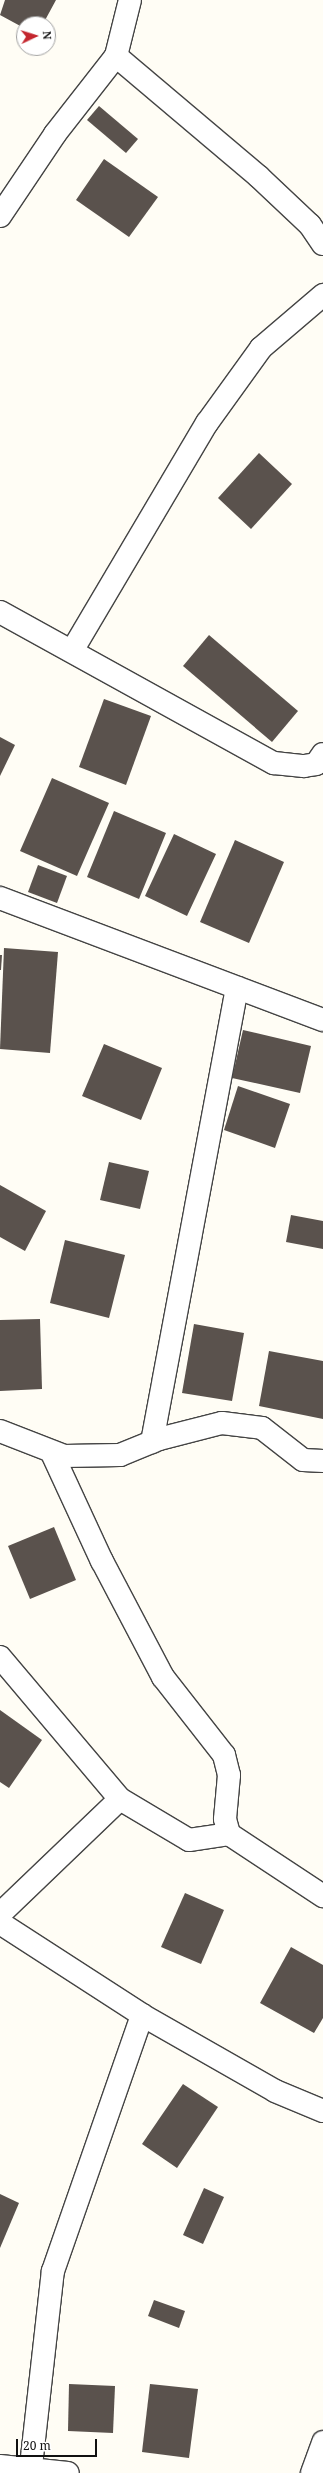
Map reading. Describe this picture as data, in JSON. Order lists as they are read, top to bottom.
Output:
{
  "scale_bar": "20 m",
  "north": "right"
}
